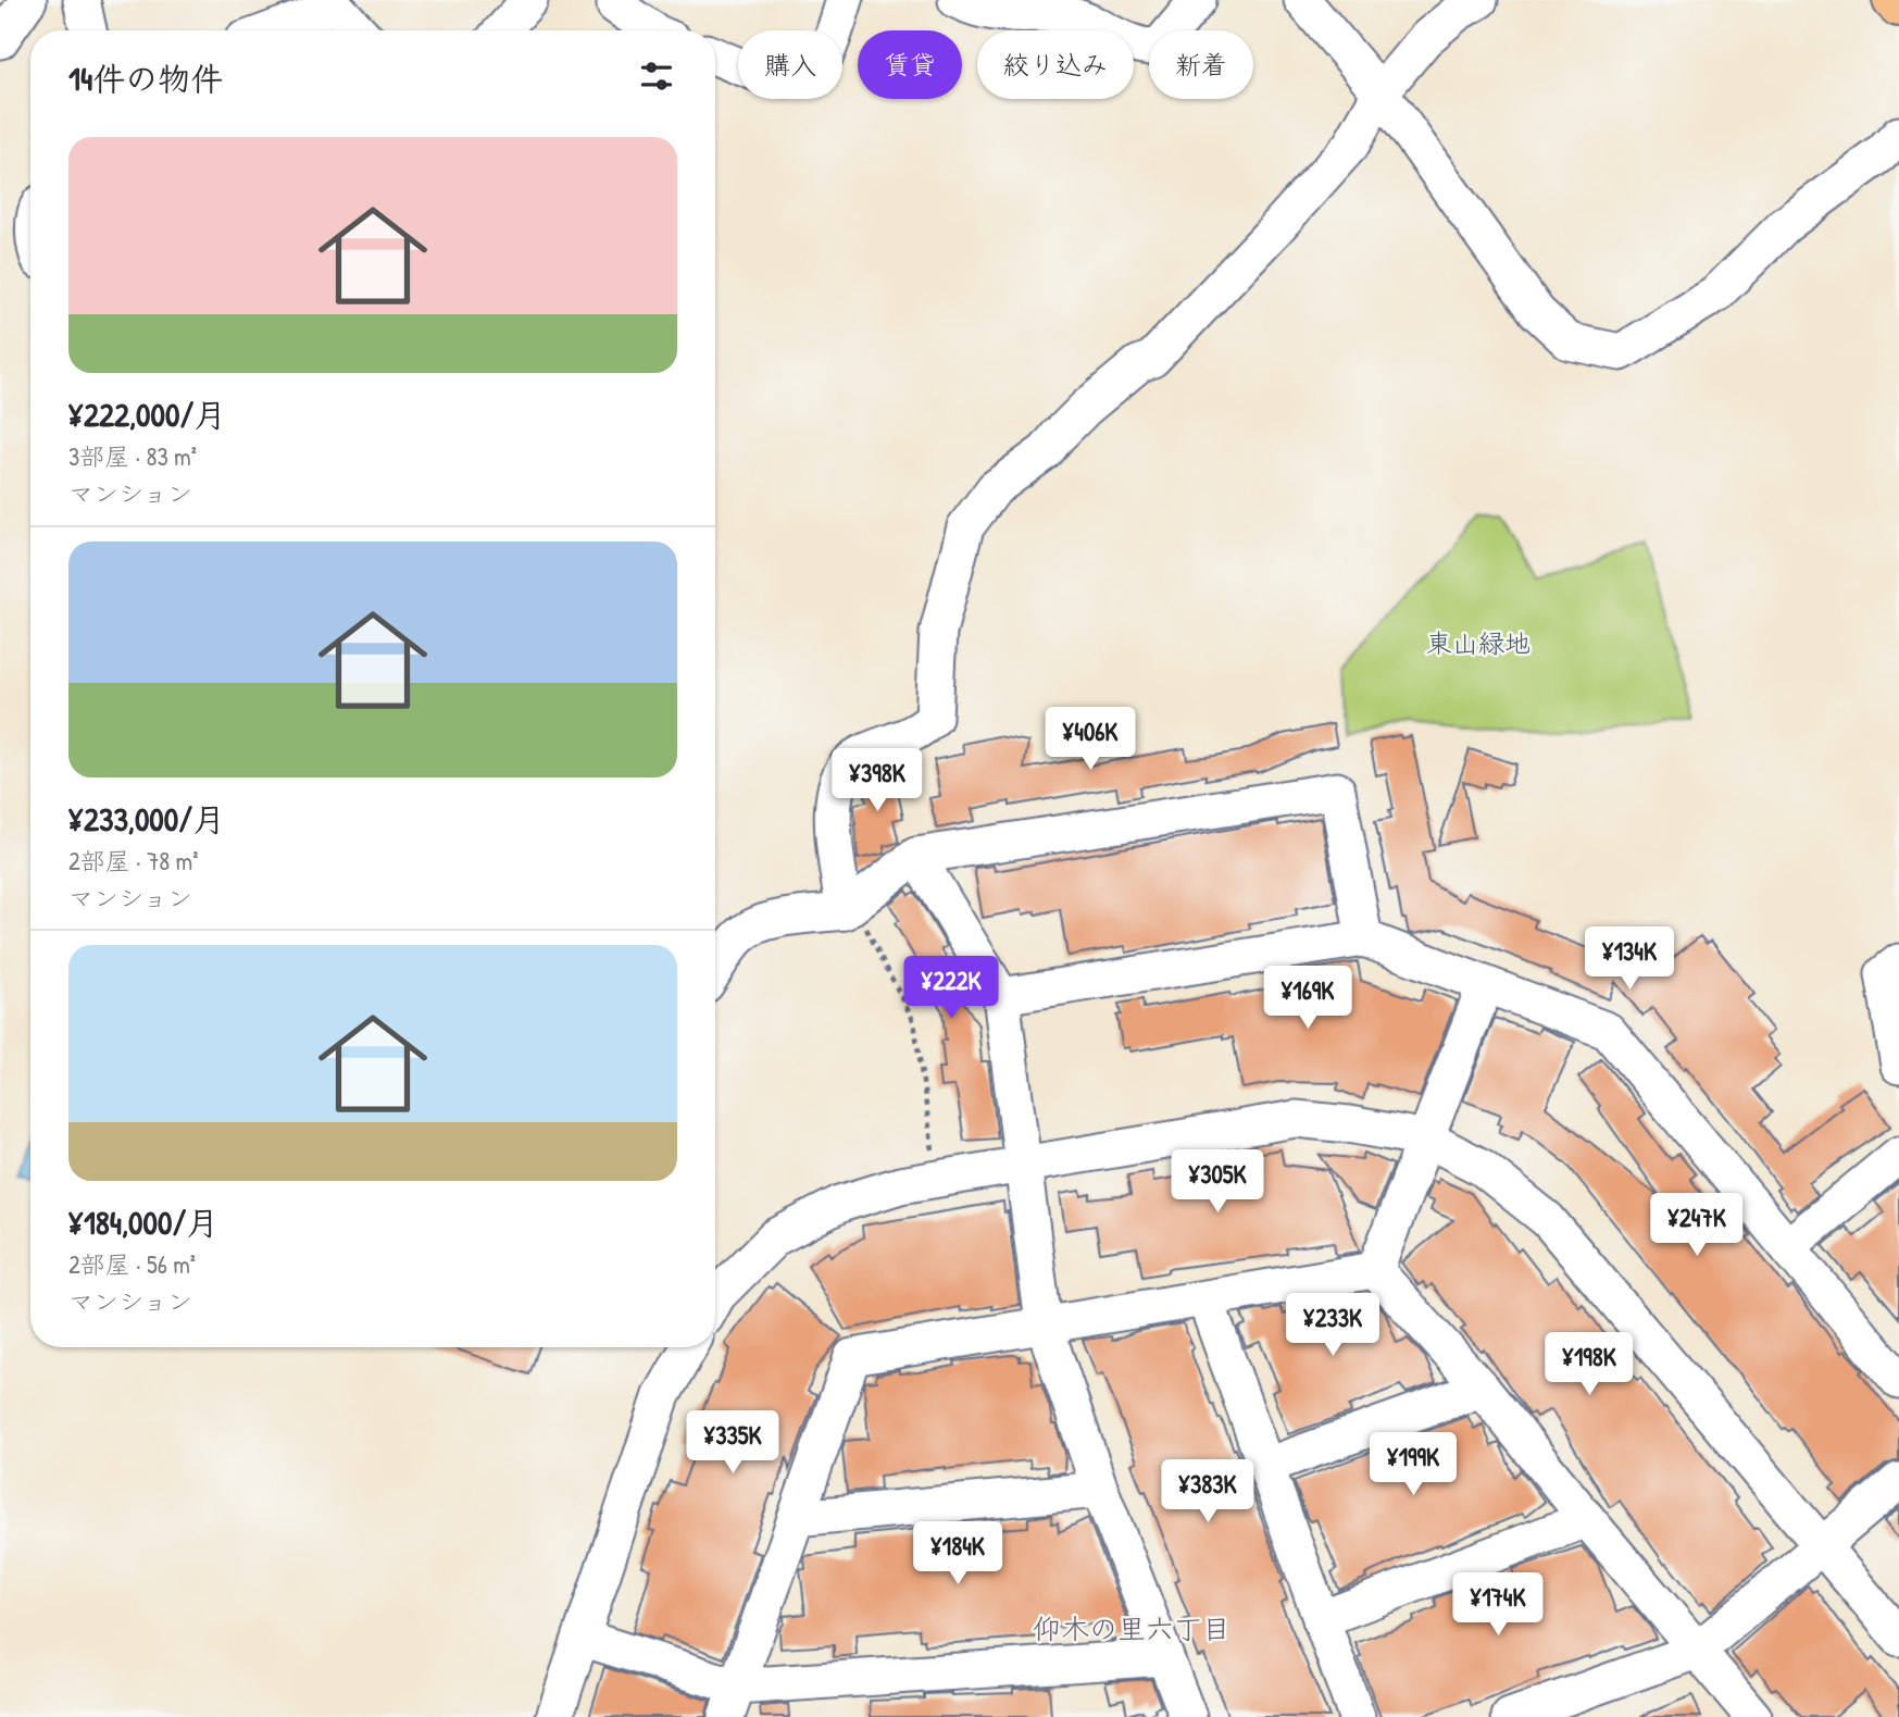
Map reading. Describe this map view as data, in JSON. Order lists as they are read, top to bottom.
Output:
{
  "districts": ["仰木の里六丁目"],
  "parks": ["東山緑地"],
  "page": {
    "chip": [
      "購入",
      "賃貸",
      "絞り込み",
      "新着"
    ],
    "heading": "14件の物件",
    "list": [
      {
        "name": "¥222,000/月",
        "note": "3部屋 · 83 m² · マンション"
      },
      {
        "name": "¥233,000/月",
        "note": "2部屋 · 78 m² · マンション"
      },
      {
        "name": "¥184,000/月",
        "note": "2部屋 · 56 m² · マンション"
      }
    ],
    "price": [
      "¥406K",
      "¥398K",
      "¥134K",
      "¥222K",
      "¥169K",
      "¥305K",
      "¥247K",
      "¥233K",
      "¥198K",
      "¥335K",
      "¥199K",
      "¥383K",
      "¥184K",
      "¥174K"
    ]
  }
}
